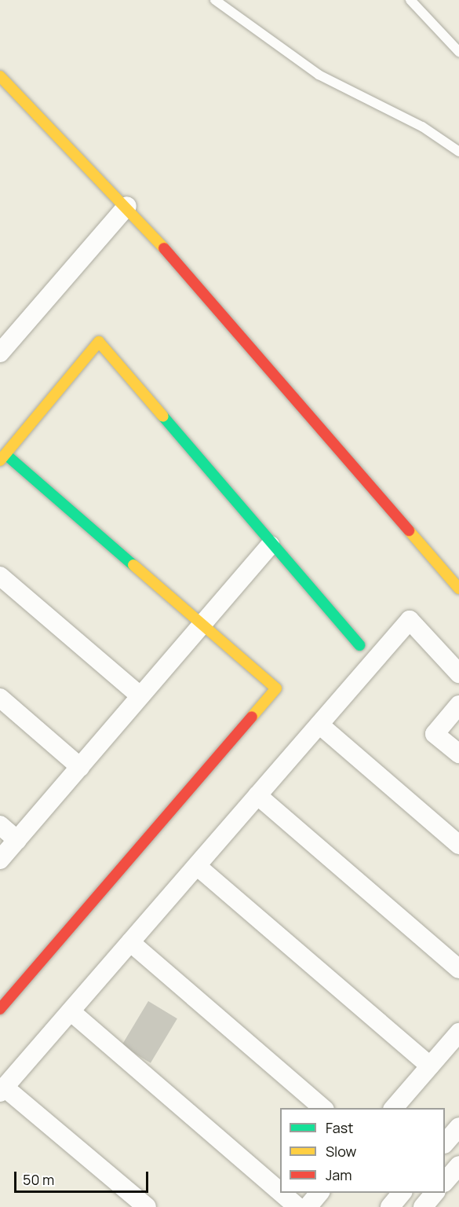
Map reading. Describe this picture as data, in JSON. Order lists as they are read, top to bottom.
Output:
{
  "legend": ["Fast", "Slow", "Jam"],
  "scale_bar": "50 m"
}
